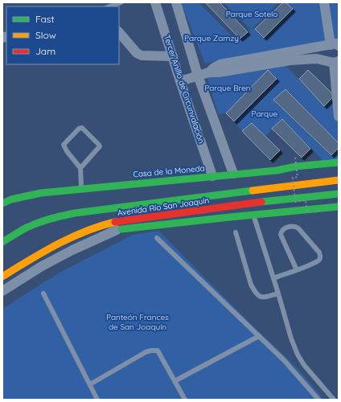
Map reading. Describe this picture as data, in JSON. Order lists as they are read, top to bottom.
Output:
{
  "streets": {
    "main road": ["Casa de la Moneda", "Avenida Río San Joaquín"],
    "street": ["Tercer Anillo de Circunvalación"]
  },
  "crossings": [
    ["Tercer Anillo de Circunvalación", "Casa de la Moneda"]
  ],
  "parks": [
    "Parque Sotelo",
    "Parque Zamzy",
    "Parque Bren",
    "Parque",
    "Panteón Frances de San Joaquín"
  ],
  "legend": ["Fast", "Slow", "Jam"]
}
